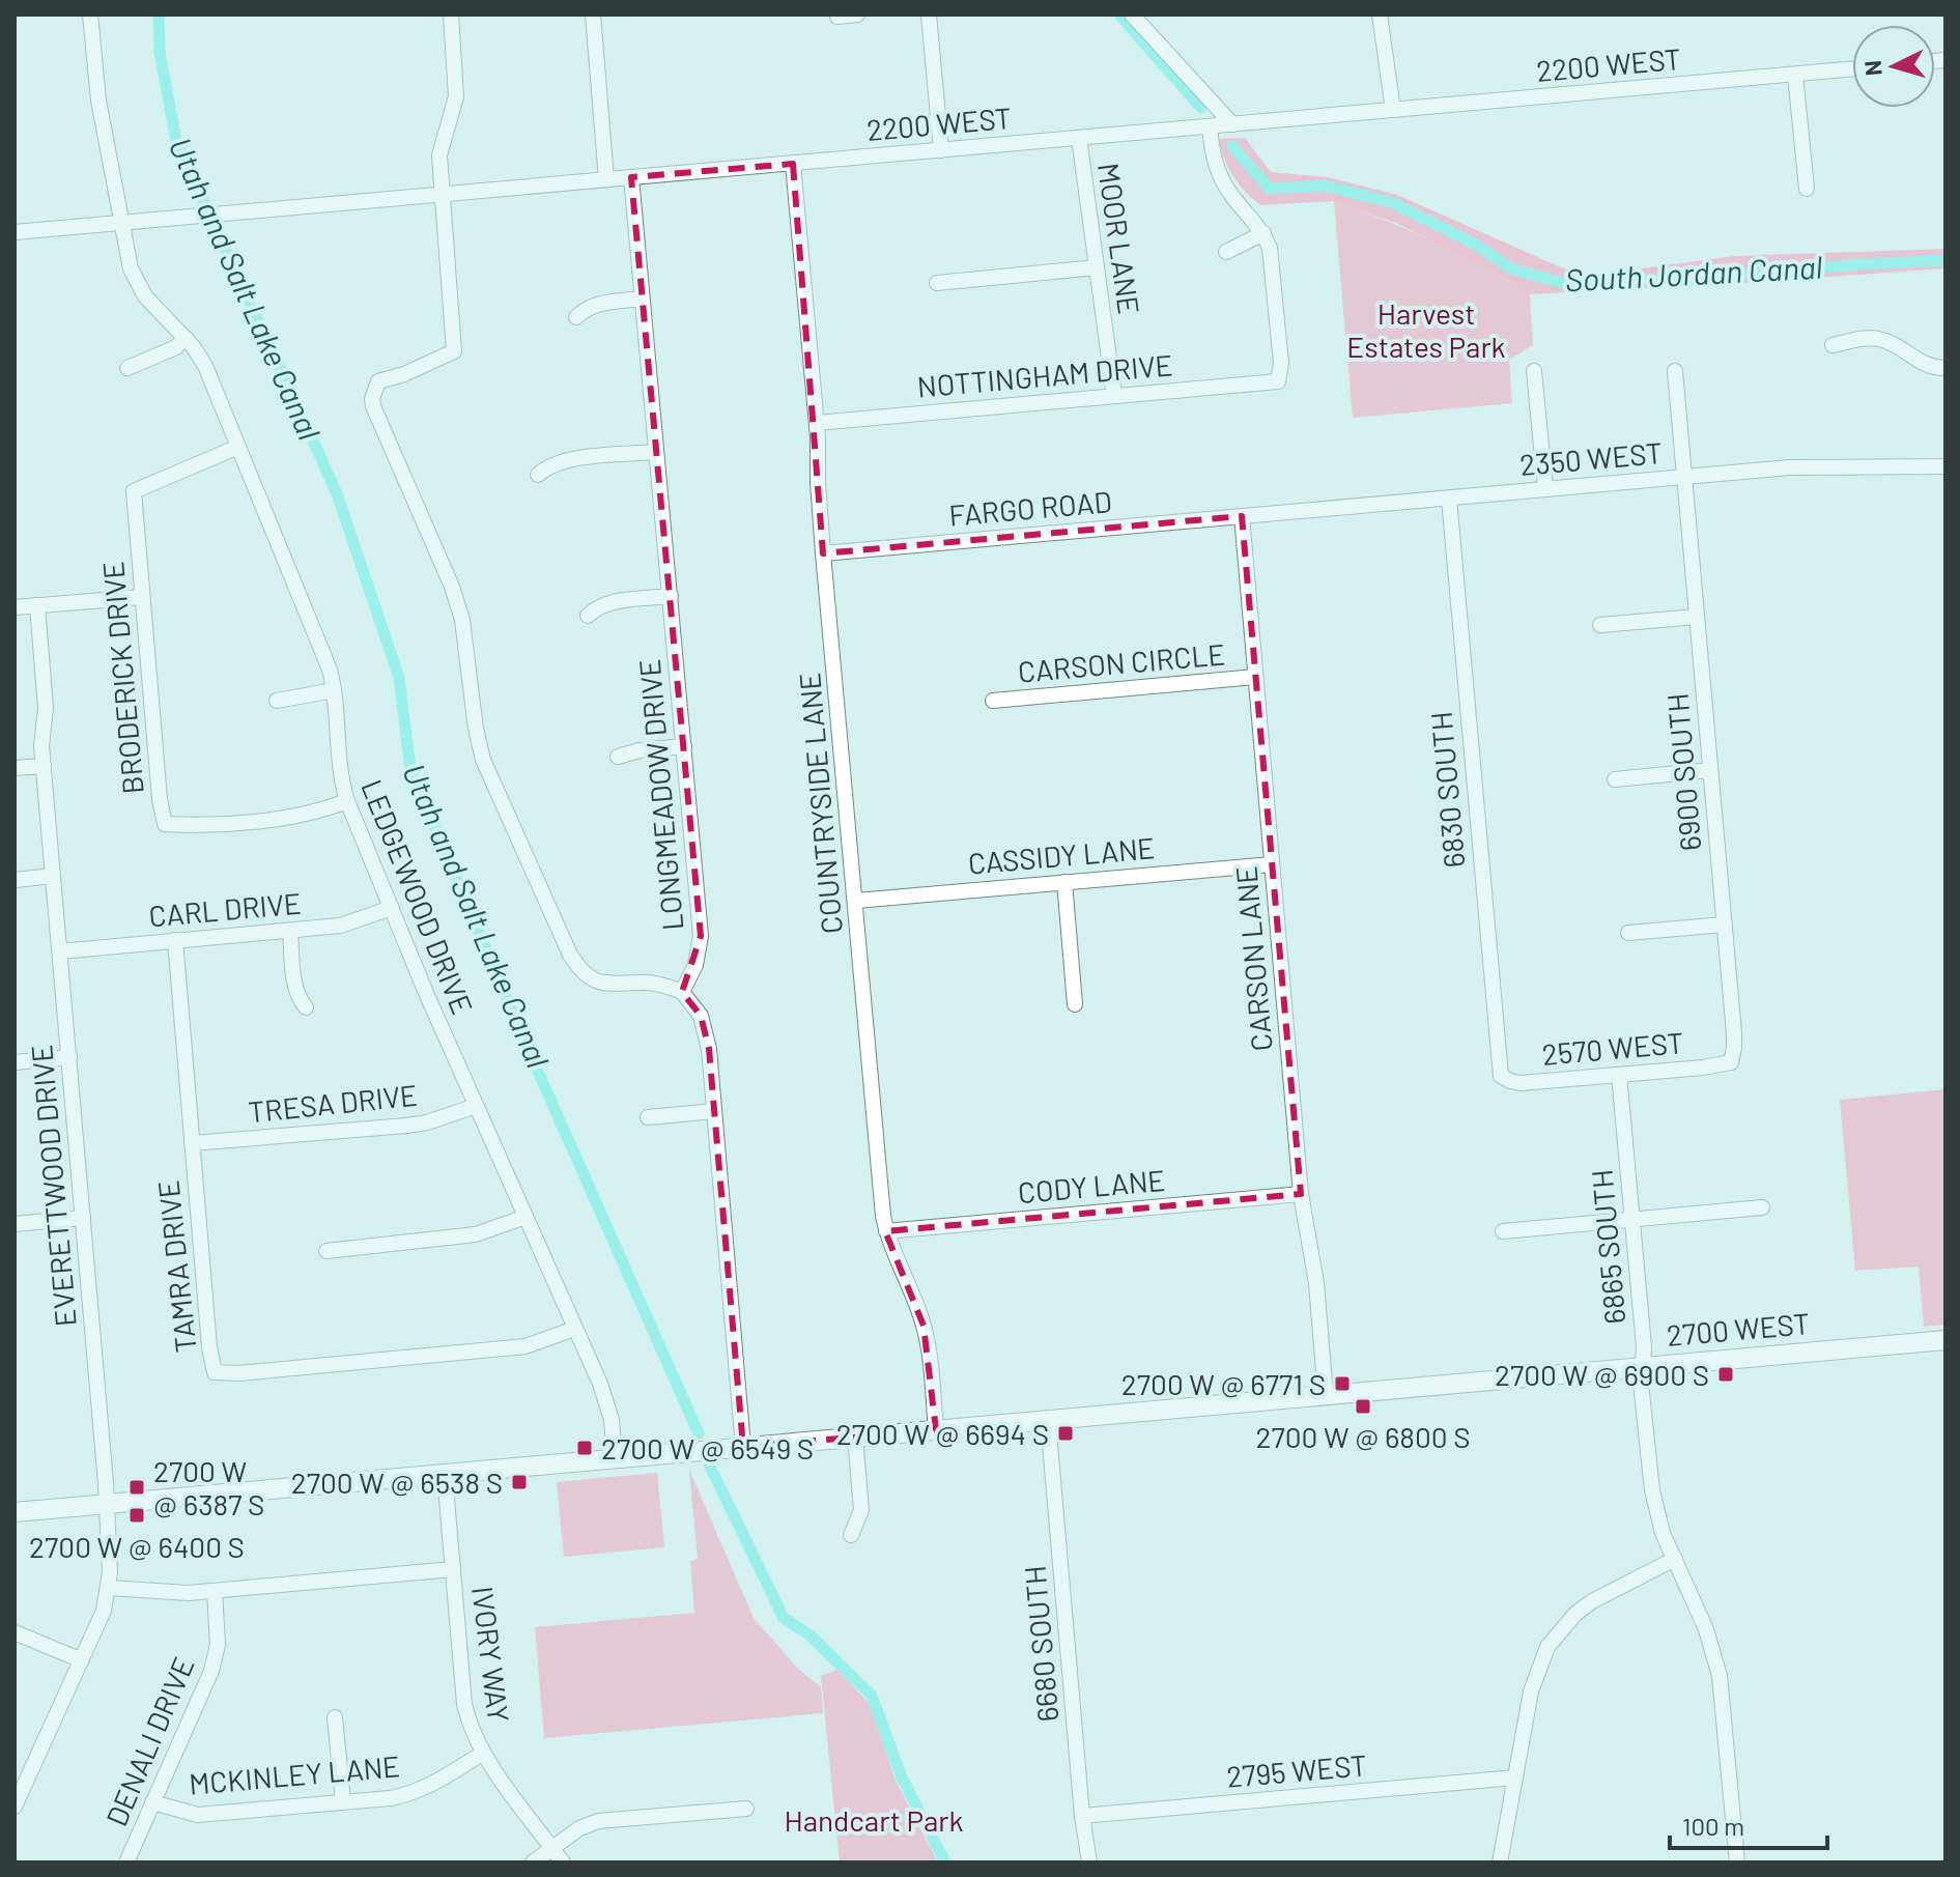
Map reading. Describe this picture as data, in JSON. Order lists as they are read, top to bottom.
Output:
{
  "streets": {
    "main road": ["2700 WEST"],
    "street": [
      "2200 WEST",
      "MOOR LANE",
      "NOTTINGHAM DRIVE",
      "2350 WEST",
      "FARGO ROAD",
      "CARSON CIRCLE",
      "BRODERICK DRIVE",
      "6900 SOUTH",
      "6830 SOUTH",
      "LONGMEADOW DRIVE",
      "COUNTRYSIDE LANE",
      "CASSIDY LANE",
      "LEDGEWOOD DRIVE",
      "CARL DRIVE",
      "CARSON LANE",
      "2570 WEST",
      "TRESA DRIVE",
      "EVERETTWOOD DRIVE",
      "CODY LANE",
      "6865 SOUTH",
      "TAMRA DRIVE",
      "6680 SOUTH",
      "IVORY WAY",
      "DENALI DRIVE",
      "2795 WEST",
      "MCKINLEY LANE"
    ]
  },
  "crossings": [
    ["2200 WEST", "MOOR LANE"],
    ["2200 WEST", "LONGMEADOW DRIVE"],
    ["2200 WEST", "COUNTRYSIDE LANE"],
    ["2200 WEST", "LEDGEWOOD DRIVE"],
    ["MOOR LANE", "NOTTINGHAM DRIVE"],
    ["NOTTINGHAM DRIVE", "COUNTRYSIDE LANE"],
    ["2350 WEST", "FARGO ROAD"],
    ["2350 WEST", "6900 SOUTH"],
    ["2350 WEST", "6830 SOUTH"],
    ["2350 WEST", "CARSON LANE"],
    ["FARGO ROAD", "COUNTRYSIDE LANE"],
    ["FARGO ROAD", "CARSON LANE"],
    ["CARSON CIRCLE", "CARSON LANE"],
    ["BRODERICK DRIVE", "LEDGEWOOD DRIVE"],
    ["6900 SOUTH", "2570 WEST"],
    ["6830 SOUTH", "2570 WEST"],
    ["COUNTRYSIDE LANE", "CASSIDY LANE"],
    ["COUNTRYSIDE LANE", "CODY LANE"],
    ["COUNTRYSIDE LANE", "2700 WEST"],
    ["CASSIDY LANE", "CARSON LANE"],
    ["LEDGEWOOD DRIVE", "CARL DRIVE"],
    ["LEDGEWOOD DRIVE", "TRESA DRIVE"],
    ["LEDGEWOOD DRIVE", "TAMRA DRIVE"],
    ["LEDGEWOOD DRIVE", "2700 WEST"],
    ["CARL DRIVE", "EVERETTWOOD DRIVE"],
    ["CARL DRIVE", "TAMRA DRIVE"],
    ["CARSON LANE", "CODY LANE"],
    ["CARSON LANE", "2700 WEST"],
    ["2570 WEST", "6865 SOUTH"],
    ["TRESA DRIVE", "TAMRA DRIVE"],
    ["EVERETTWOOD DRIVE", "2700 WEST"],
    ["6865 SOUTH", "2700 WEST"],
    ["2700 WEST", "6680 SOUTH"],
    ["2700 WEST", "IVORY WAY"],
    ["6680 SOUTH", "2795 WEST"],
    ["IVORY WAY", "MCKINLEY LANE"],
    ["DENALI DRIVE", "MCKINLEY LANE"]
  ],
  "water": ["South Jordan Canal", "Utah and Salt Lake Canal"],
  "parks": ["Harvest Estates Park", "Handcart Park"],
  "places": {
    "transit": [
      "2700 W @ 6900 S",
      "2700 W @ 6771 S",
      "2700 W @ 6800 S",
      "2700 W @ 6694 S",
      "2700 W @ 6549 S",
      "2700 W @ 6538 S",
      "2700 W @ 6387 S",
      "2700 W @ 6400 S"
    ]
  },
  "scale_bar": "100 m",
  "north": "left"
}
